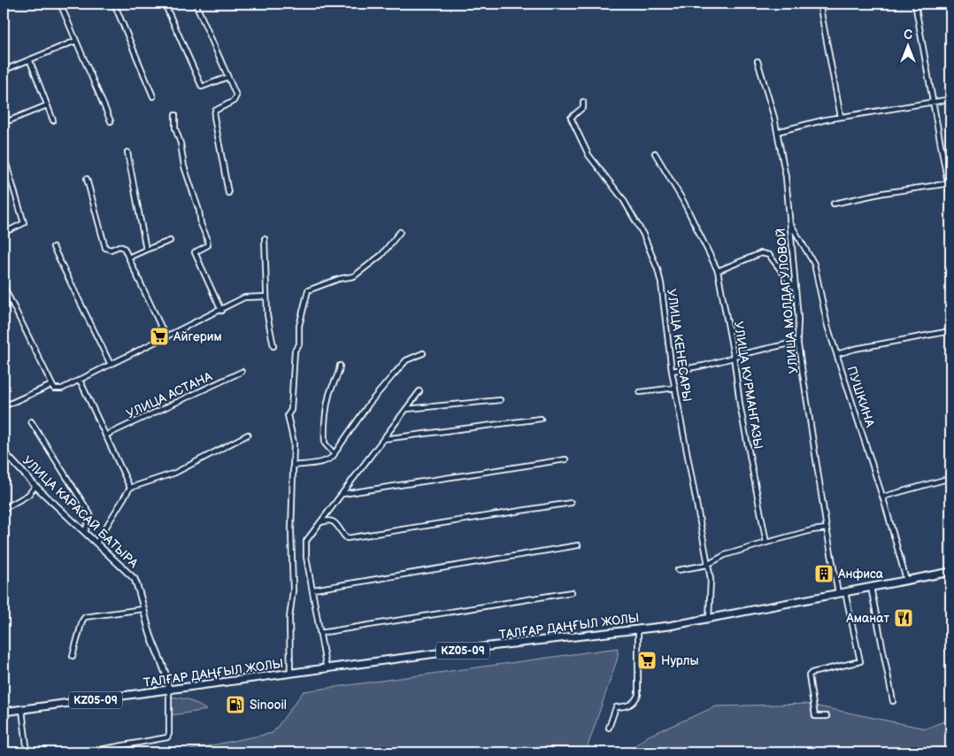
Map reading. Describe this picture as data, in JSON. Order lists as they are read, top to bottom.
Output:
{
  "streets": {
    "main road": ["ТАЛҒАР ДАҢҒЫЛ ЖОЛЫ", "KZ05-09"],
    "street": [
      "УЛИЦА МОЛДАГУЛОВОЙ",
      "УЛИЦА КЕНЕСАРЫ",
      "УЛИЦА КУРМАНГАЗЫ",
      "УЛИЦА АСТАНА",
      "ПУШКИНА",
      "УЛИЦА КАРАСАЙ БАТЫРА"
    ]
  },
  "crossings": [
    ["УЛИЦА МОЛДАГУЛОВОЙ", "ПУШКИНА"],
    ["УЛИЦА МОЛДАГУЛОВОЙ", "ТАЛҒАР ДАҢҒЫЛ ЖОЛЫ"],
    ["УЛИЦА КЕНЕСАРЫ", "ТАЛҒАР ДАҢҒЫЛ ЖОЛЫ"],
    ["ПУШКИНА", "ТАЛҒАР ДАҢҒЫЛ ЖОЛЫ"],
    ["УЛИЦА КАРАСАЙ БАТЫРА", "ТАЛҒАР ДАҢҒЫЛ ЖОЛЫ"]
  ],
  "places": {
    "supermarket": ["Айгерим", "Нурлы"],
    "building": ["Анфиса"],
    "restaurant": ["Аманат"],
    "fuel station": ["Sinooil"]
  },
  "north": "top"
}
